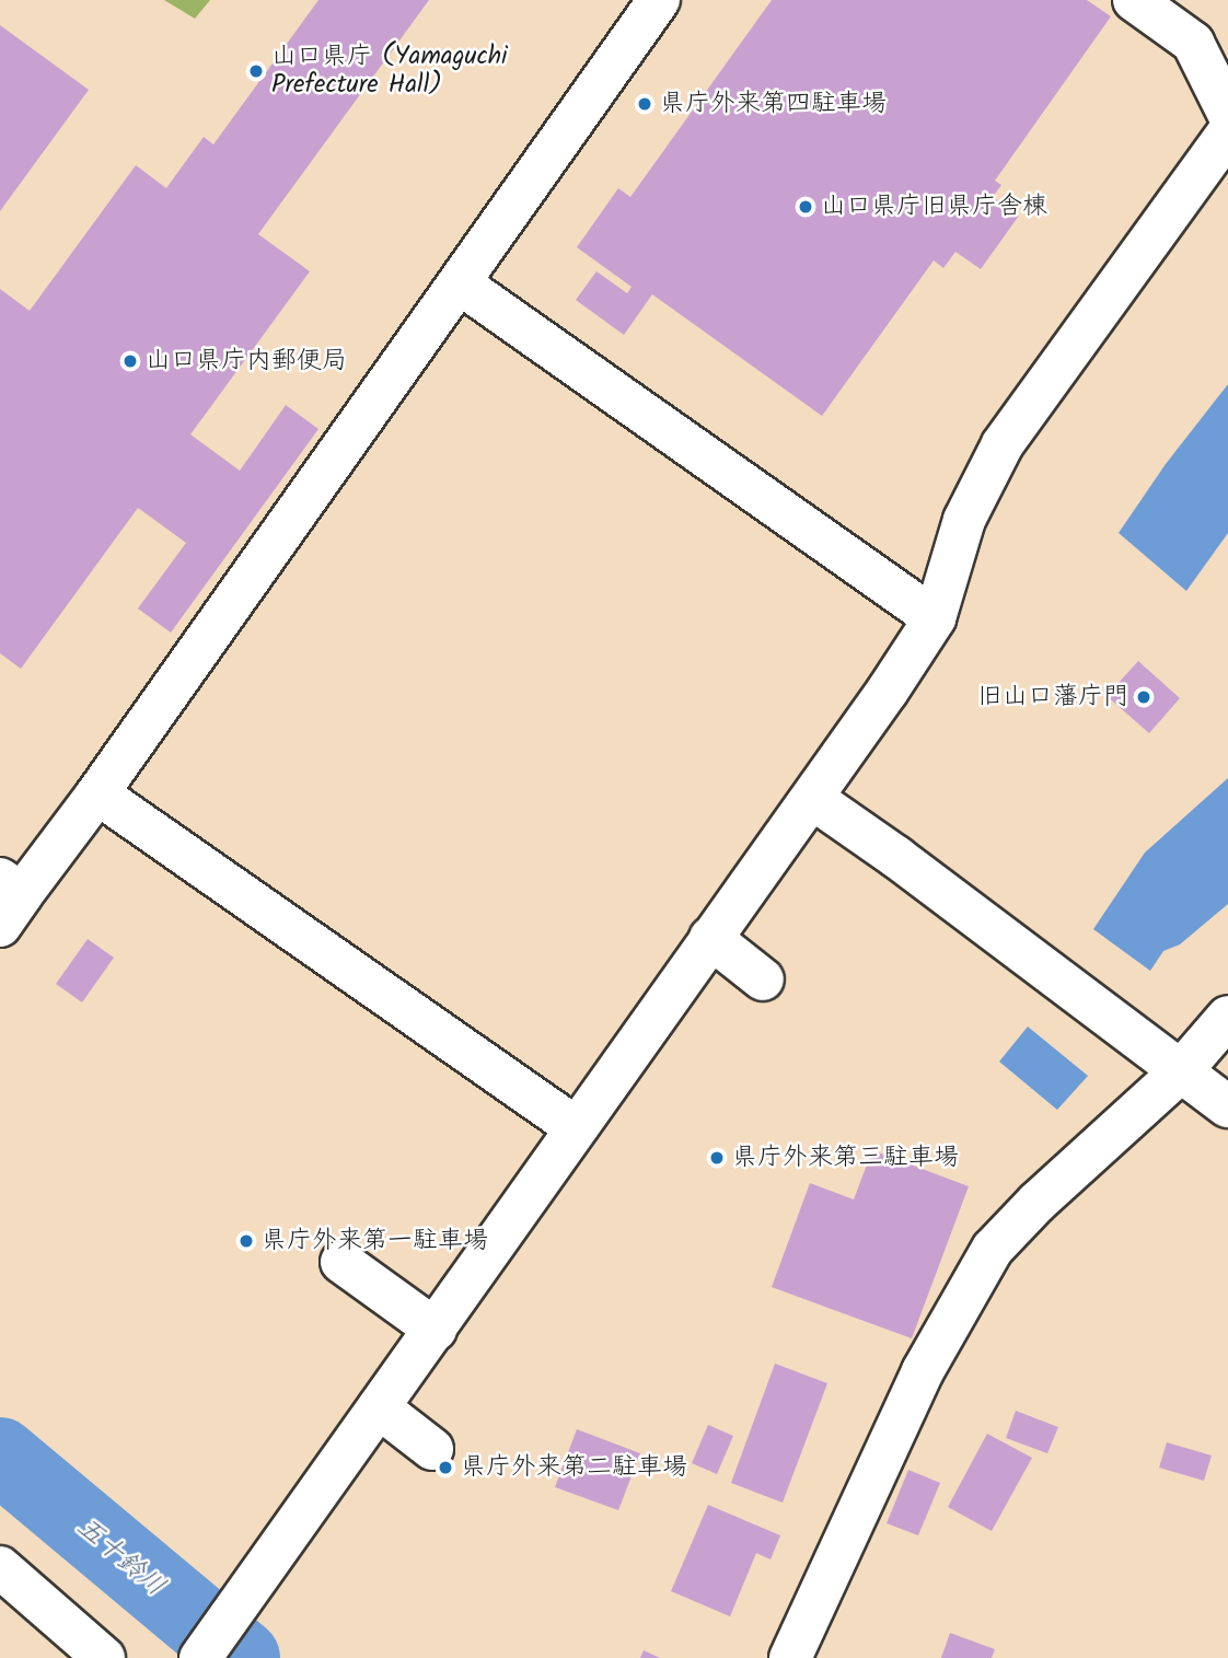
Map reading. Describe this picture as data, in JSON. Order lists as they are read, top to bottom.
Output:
{
  "water": ["五十鈴川"],
  "places": [
    "山口県庁 (Yamaguchi Prefecture Hall)",
    "県庁外来第四駐車場",
    "山口県庁旧県庁舎棟",
    "山口県庁内郵便局",
    "旧山口藩庁門",
    "県庁外来第三駐車場",
    "県庁外来第一駐車場",
    "県庁外来第二駐車場"
  ]
}
